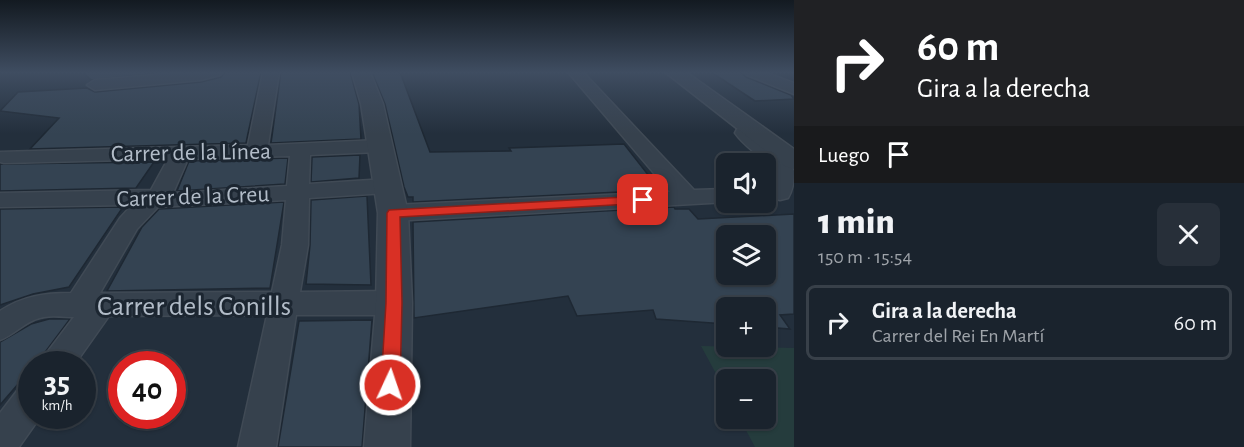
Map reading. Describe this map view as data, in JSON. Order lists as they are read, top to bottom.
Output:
{
  "streets": {
    "street": ["Carrer de la Línea", "Carrer de la Creu", "Carrer dels Conills"]
  },
  "page": {
    "turn": ["60 m", "Gira a la derecha"],
    "then": "Luego",
    "map_buttons": ["+", "−"],
    "heading": ["1 min", "150 m · 15:54"],
    "list": [
      {
        "name": "Gira a la derecha",
        "note": "Carrer del Rei En Martí",
        "value": "60 m"
      }
    ],
    "speed": "35 km/h",
    "limit": "40"
  }
}
